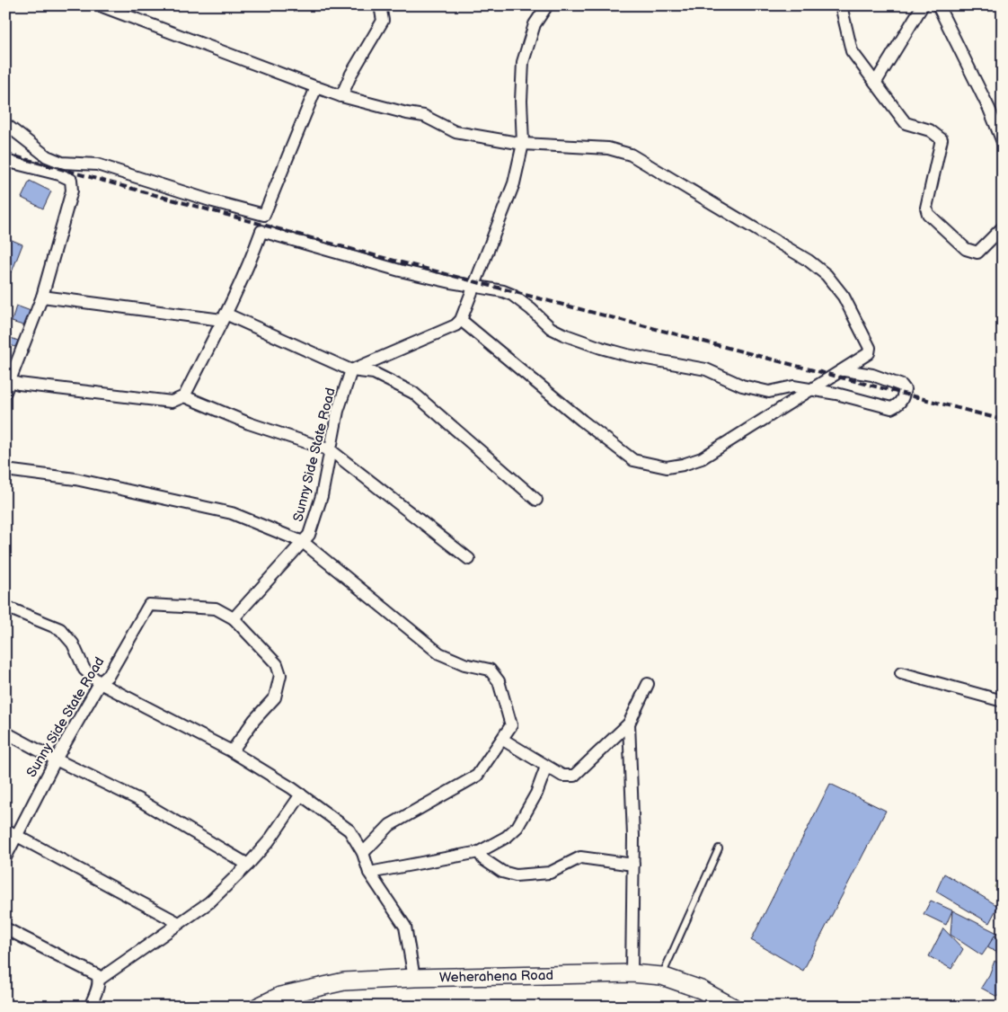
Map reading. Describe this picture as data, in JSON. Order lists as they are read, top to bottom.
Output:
{
  "streets": {
    "main road": ["Weherahena Road"],
    "street": ["Sunny Side State Road"]
  }
}
